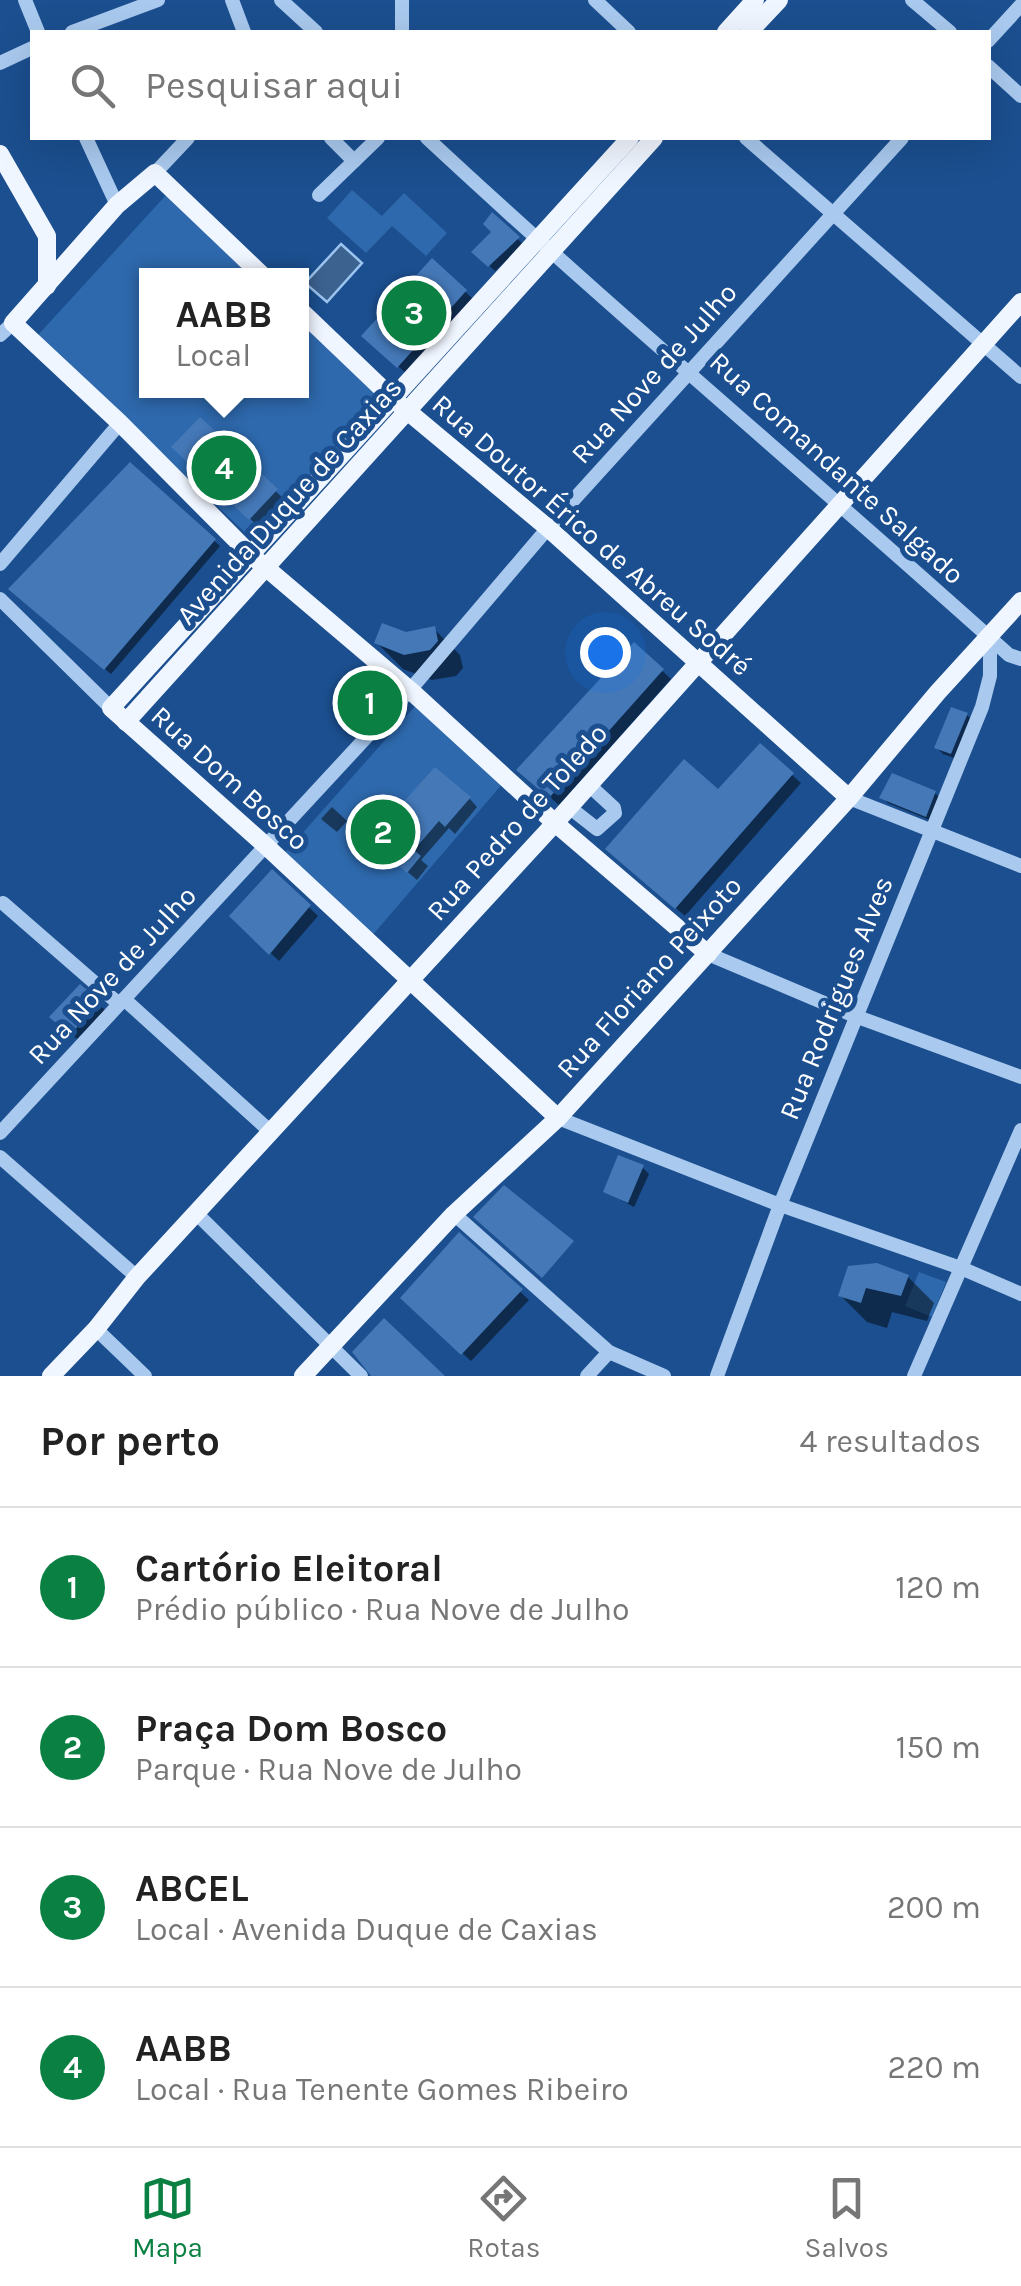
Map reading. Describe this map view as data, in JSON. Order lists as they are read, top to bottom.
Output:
{
  "streets": {
    "main road": [
      "Avenida Duque de Caxias",
      "Rua Doutor Érico de Abreu Sodré",
      "Rua Dom Bosco",
      "Rua Pedro de Toledo",
      "Rua Floriano Peixoto"
    ],
    "street": ["Rua Nove de Julho", "Rua Comandante Salgado", "Rua Rodrigues Alves"]
  },
  "crossings": [
    ["Rua Nove de Julho", "Rua Comandante Salgado"],
    ["Rua Nove de Julho", "Rua Doutor Érico de Abreu Sodré"],
    ["Rua Nove de Julho", "Rua Dom Bosco"],
    ["Rua Comandante Salgado", "Avenida Duque de Caxias"],
    ["Rua Comandante Salgado", "Rua Pedro de Toledo"],
    ["Rua Comandante Salgado", "Rua Floriano Peixoto"],
    ["Rua Comandante Salgado", "Rua Rodrigues Alves"],
    ["Avenida Duque de Caxias", "Rua Doutor Érico de Abreu Sodré"],
    ["Avenida Duque de Caxias", "Rua Dom Bosco"],
    ["Rua Doutor Érico de Abreu Sodré", "Rua Pedro de Toledo"],
    ["Rua Doutor Érico de Abreu Sodré", "Rua Floriano Peixoto"],
    ["Rua Dom Bosco", "Rua Pedro de Toledo"],
    ["Rua Dom Bosco", "Rua Floriano Peixoto"],
    ["Rua Floriano Peixoto", "Rua Rodrigues Alves"]
  ],
  "page": {
    "search": "Pesquisar aqui",
    "popup": ["AABB", "Local"],
    "pins": [
      "3",
      "4",
      "1",
      "2"
    ],
    "heading": ["Por perto", "4 resultados"],
    "list": [
      {
        "mark": "1",
        "name": "Cartório Eleitoral",
        "note": "Prédio público · Rua Nove de Julho",
        "value": "120 m"
      },
      {
        "mark": "2",
        "name": "Praça Dom Bosco",
        "note": "Parque · Rua Nove de Julho",
        "value": "150 m"
      },
      {
        "mark": "3",
        "name": "ABCEL",
        "note": "Local · Avenida Duque de Caxias",
        "value": "200 m"
      },
      {
        "mark": "4",
        "name": "AABB",
        "note": "Local · Rua Tenente Gomes Ribeiro",
        "value": "220 m"
      }
    ],
    "nav": ["Mapa", "Rotas", "Salvos"]
  }
}
